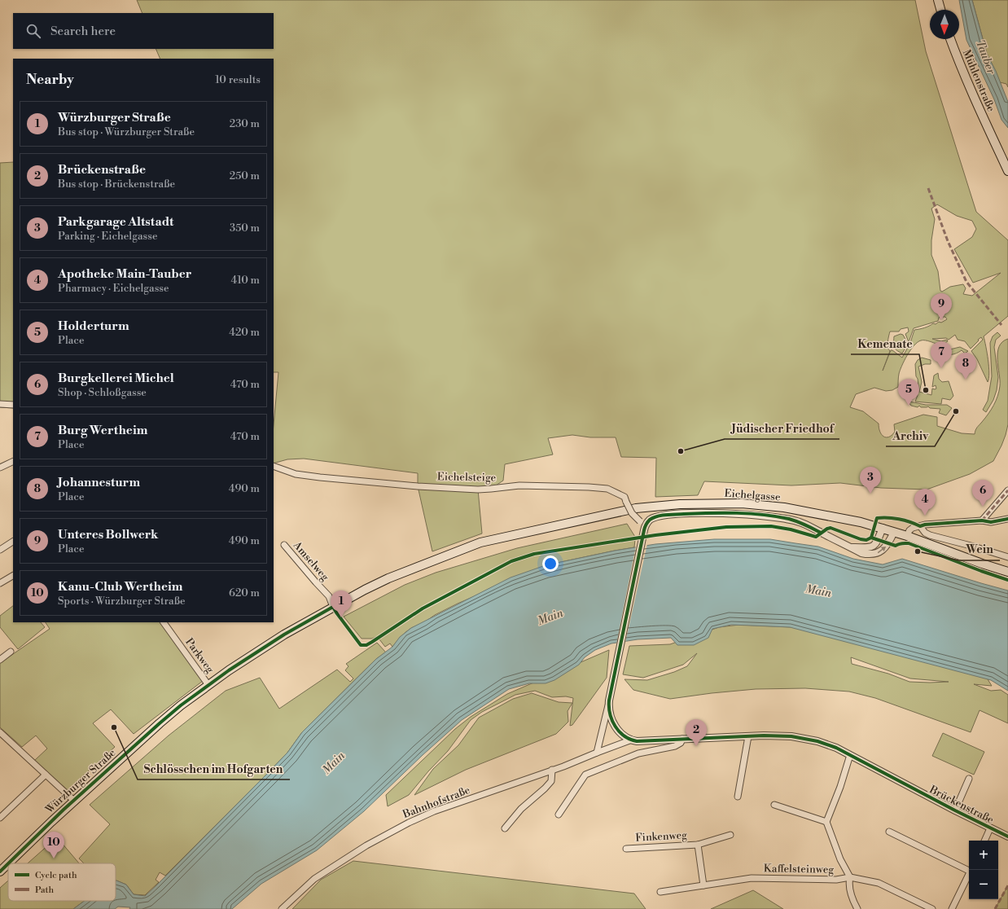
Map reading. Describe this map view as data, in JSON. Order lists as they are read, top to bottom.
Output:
{
  "streets": {
    "main road": ["Mühlenstraße", "Eichelgasse", "Würzburger Straße"],
    "street": [
      "Eichelsteige",
      "Amselweg",
      "Parkweg",
      "Bahnhofstraße",
      "Brückenstraße",
      "Finkenweg",
      "Kaffelsteinweg"
    ]
  },
  "crossings": [
    ["Eichelgasse", "Würzburger Straße"],
    ["Amselweg", "Würzburger Straße"],
    ["Parkweg", "Würzburger Straße"],
    ["Bahnhofstraße", "Brückenstraße"],
    ["Finkenweg", "Kaffelsteinweg"]
  ],
  "water": ["Tauber", "Main"],
  "places": [
    "Kemenate",
    "Archiv",
    "Jüdischer Friedhof",
    "Wein",
    "Schlösschen im Hofgarten"
  ],
  "legend": ["Cycle path", "Path"],
  "north": "bottom",
  "page": {
    "search": "Search here",
    "heading": ["Nearby", "10 results"],
    "list": [
      {
        "mark": "1",
        "name": "Würzburger Straße",
        "note": "Bus stop · Würzburger Straße",
        "value": "230 m"
      },
      {
        "mark": "2",
        "name": "Brückenstraße",
        "note": "Bus stop · Brückenstraße",
        "value": "250 m"
      },
      {
        "mark": "3",
        "name": "Parkgarage Altstadt",
        "note": "Parking · Eichelgasse",
        "value": "350 m"
      },
      {
        "mark": "4",
        "name": "Apotheke Main-Tauber",
        "note": "Pharmacy · Eichelgasse",
        "value": "410 m"
      },
      {
        "mark": "5",
        "name": "Holderturm",
        "note": "Place",
        "value": "420 m"
      },
      {
        "mark": "6",
        "name": "Burgkellerei Michel",
        "note": "Shop · Schloßgasse",
        "value": "470 m"
      },
      {
        "mark": "7",
        "name": "Burg Wertheim",
        "note": "Place",
        "value": "470 m"
      },
      {
        "mark": "8",
        "name": "Johannesturm",
        "note": "Place",
        "value": "490 m"
      },
      {
        "mark": "9",
        "name": "Unteres Bollwerk",
        "note": "Place",
        "value": "490 m"
      },
      {
        "mark": "10",
        "name": "Kanu-Club Wertheim",
        "note": "Sports · Würzburger Straße",
        "value": "620 m"
      }
    ],
    "pins": [
      "9",
      "7",
      "8",
      "5",
      "3",
      "6",
      "4",
      "1",
      "2",
      "10"
    ],
    "map_buttons": ["+", "−"]
  }
}
